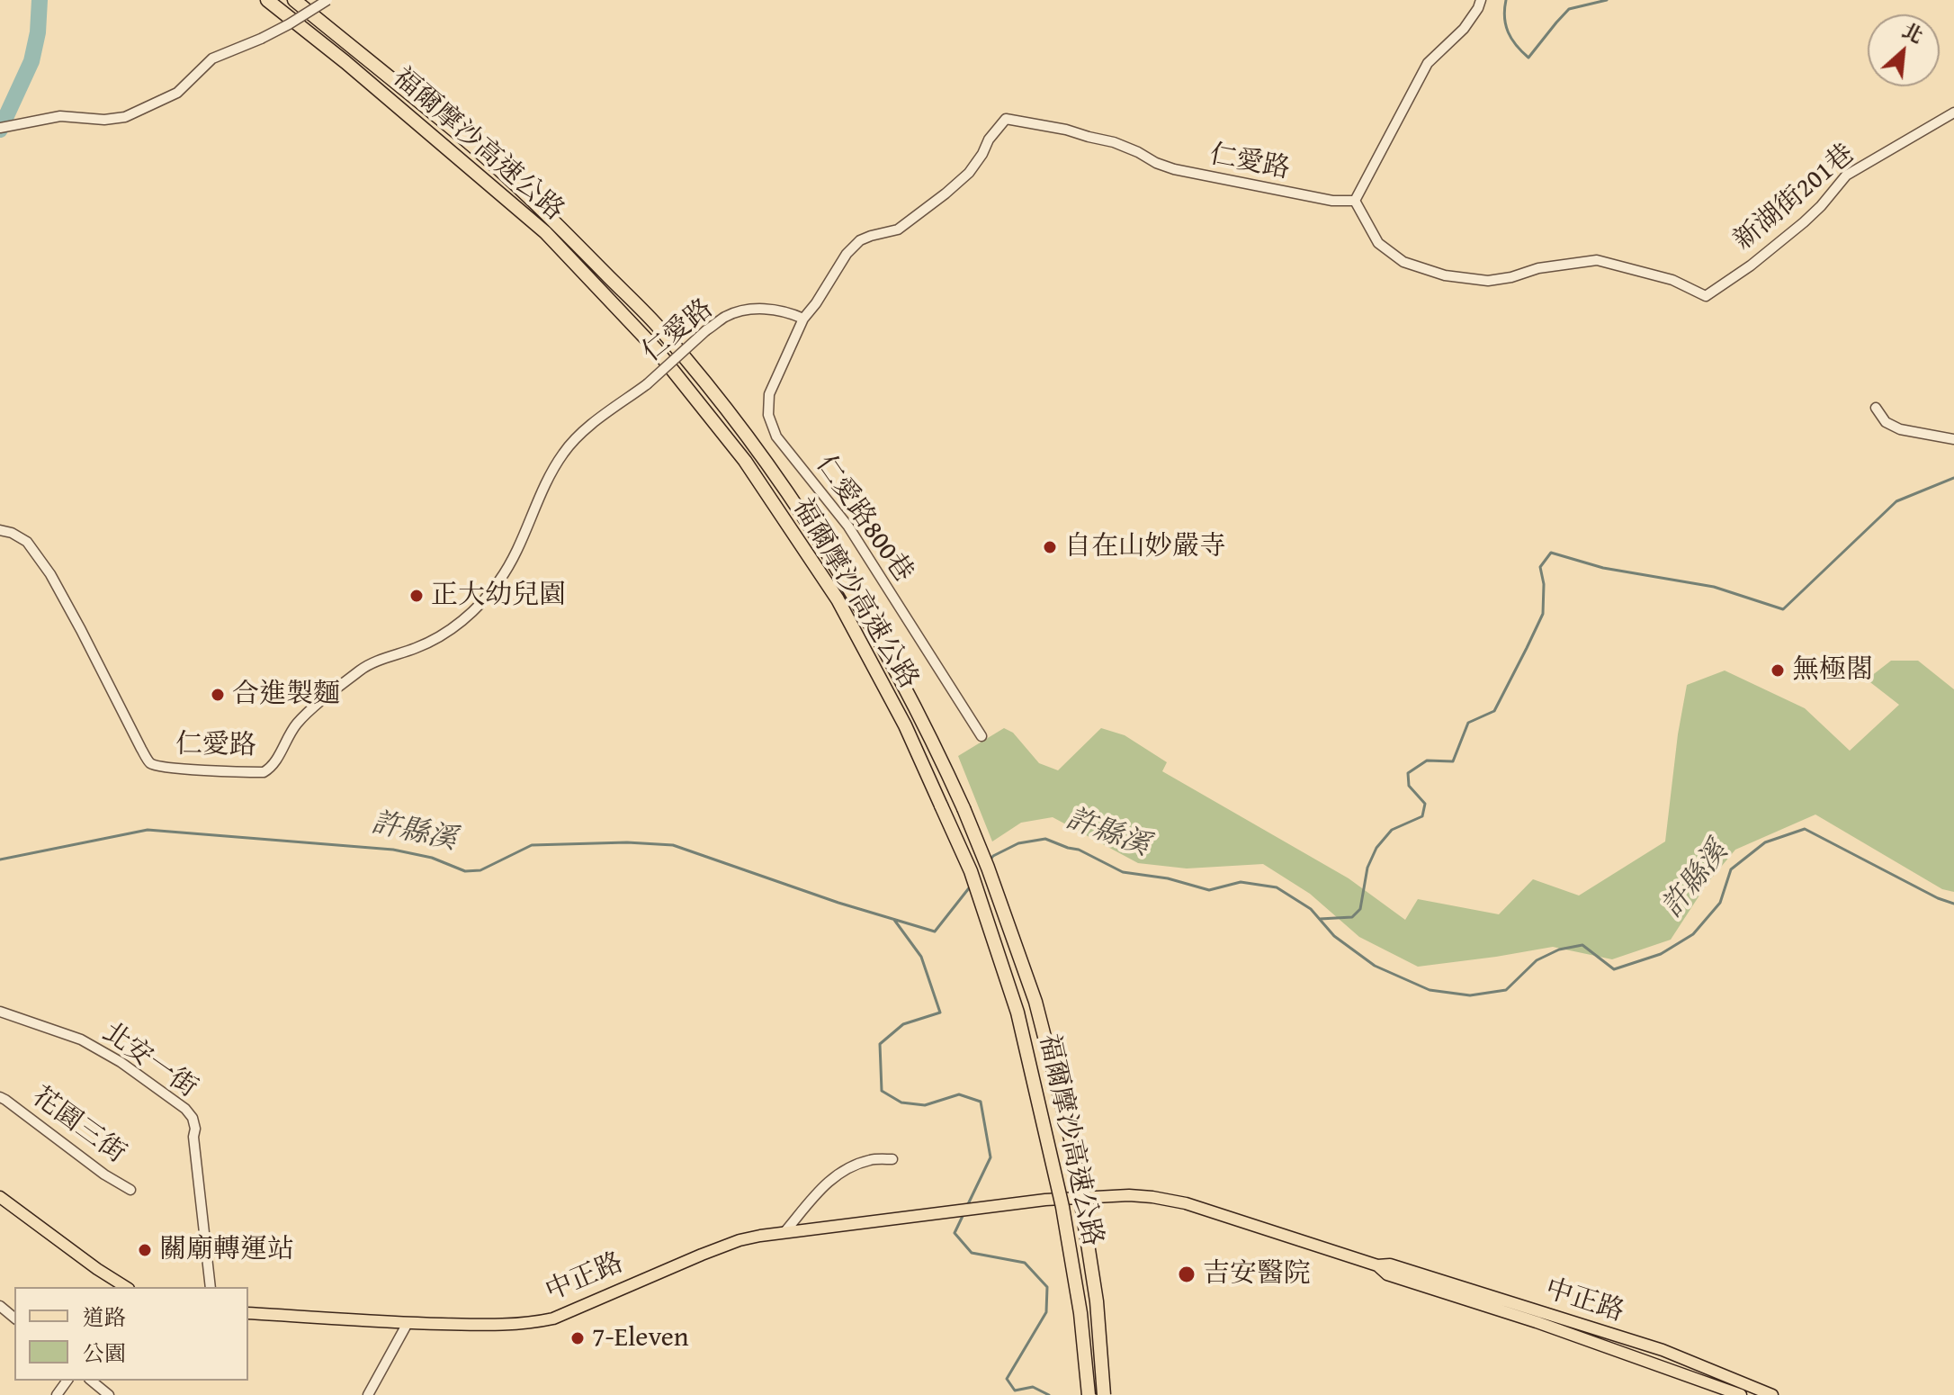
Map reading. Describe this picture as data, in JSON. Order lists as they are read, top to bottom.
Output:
{
  "streets": {
    "highway": ["福爾摩沙高速公路"],
    "main road": ["中正路"],
    "street": [
      "仁愛路",
      "新湖街201巷",
      "仁愛路800巷",
      "北安一街",
      "花園三街"
    ]
  },
  "crossings": [
    ["仁愛路", "新湖街201巷"],
    ["仁愛路", "仁愛路800巷"]
  ],
  "water": ["許縣溪"],
  "places": [
    "自在山妙嚴寺",
    "正大幼兒園",
    "無極閣",
    "合進製麵",
    "關廟轉運站",
    "吉安醫院",
    "7-Eleven"
  ],
  "legend": ["道路", "公園"],
  "north": "top right"
}
